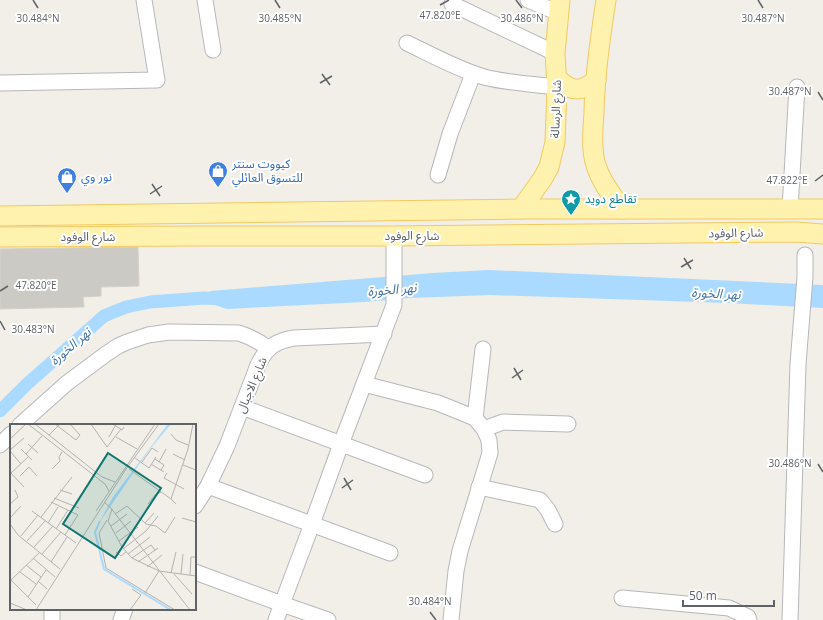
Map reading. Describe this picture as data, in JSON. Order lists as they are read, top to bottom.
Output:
{
  "streets": {
    "main road": ["شارع الرسالة", "شارع الوفود"],
    "street": ["شارع الاجبال"]
  },
  "crossings": [
    ["شارع الرسالة", "شارع الوفود"]
  ],
  "water": ["نهر الخورة"],
  "places": {
    "shop": ["كيووت سنتر للتسوق العائلي", "نور وي"],
    "place": ["تقاطع دويد"]
  },
  "scale_bar": "50 m",
  "coordinates": [
    "47.820°E",
    "30.484°N",
    "30.485°N",
    "30.486°N",
    "30.487°N",
    "47.822°E",
    "30.483°N"
  ]
}
